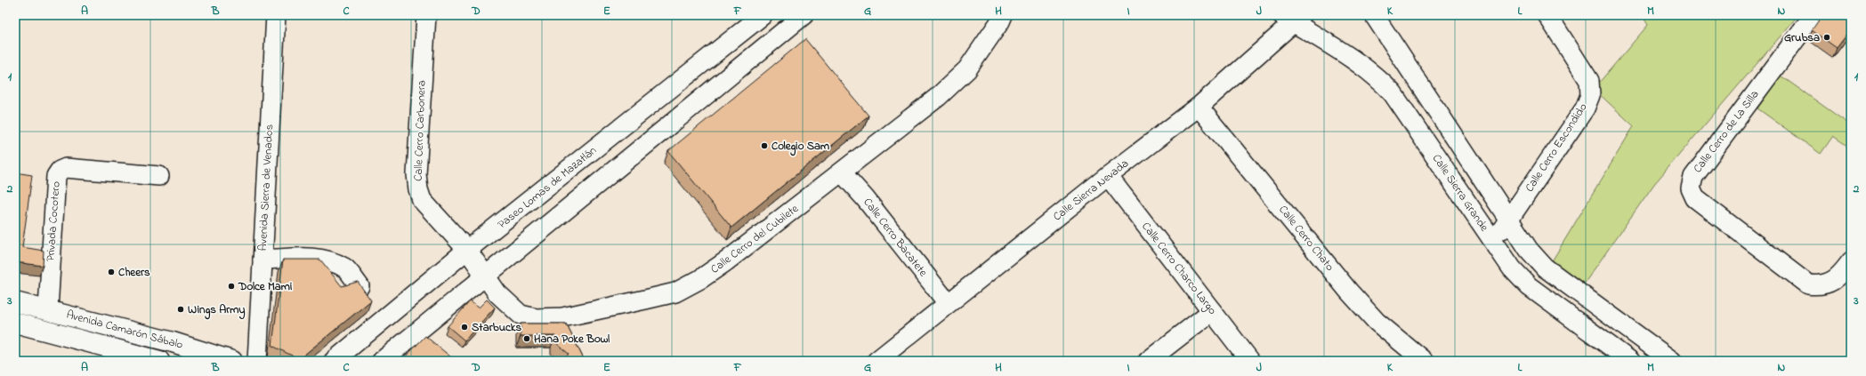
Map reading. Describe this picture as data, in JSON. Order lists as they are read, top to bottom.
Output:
{
  "streets": {
    "main road": ["Avenida Camarón Sábalo"],
    "street": [
      "Calle Cerro Carbonera",
      "Calle Cerro de La Silla",
      "Calle Cerro Escondido",
      "Avenida Sierra de Venados",
      "Paseo Lomas de Mazatlán",
      "Calle Sierra Nevada",
      "Calle Sierra Grande",
      "Privada Cocotero",
      "Calle Cerro Bacatete",
      "Calle Cerro Chato",
      "Calle Cerro del Cubilete",
      "Calle Cerro Charco Largo"
    ]
  },
  "crossings": [
    ["Calle Cerro Carbonera", "Paseo Lomas de Mazatlán"],
    ["Calle Cerro Carbonera", "Calle Cerro del Cubilete"],
    ["Calle Cerro Escondido", "Calle Sierra Grande"],
    ["Paseo Lomas de Mazatlán", "Calle Cerro del Cubilete"],
    ["Calle Sierra Nevada", "Calle Sierra Grande"],
    ["Calle Sierra Nevada", "Calle Cerro Bacatete"],
    ["Calle Sierra Nevada", "Calle Cerro Chato"],
    ["Calle Sierra Nevada", "Calle Cerro Charco Largo"],
    ["Privada Cocotero", "Avenida Camarón Sábalo"],
    ["Calle Cerro Bacatete", "Calle Cerro del Cubilete"]
  ],
  "places": [
    "Grubsa",
    "Colegio Sam",
    "Cheers",
    "Dolce Mami",
    "Wings Army",
    "Starbucks",
    "Hana Poke Bowl"
  ],
  "grid": {
    "columns": [
      "A",
      "B",
      "C",
      "D",
      "E",
      "F",
      "G",
      "H",
      "I",
      "J",
      "K",
      "L",
      "M",
      "N"
    ],
    "rows": ["1", "2", "3"]
  }
}
